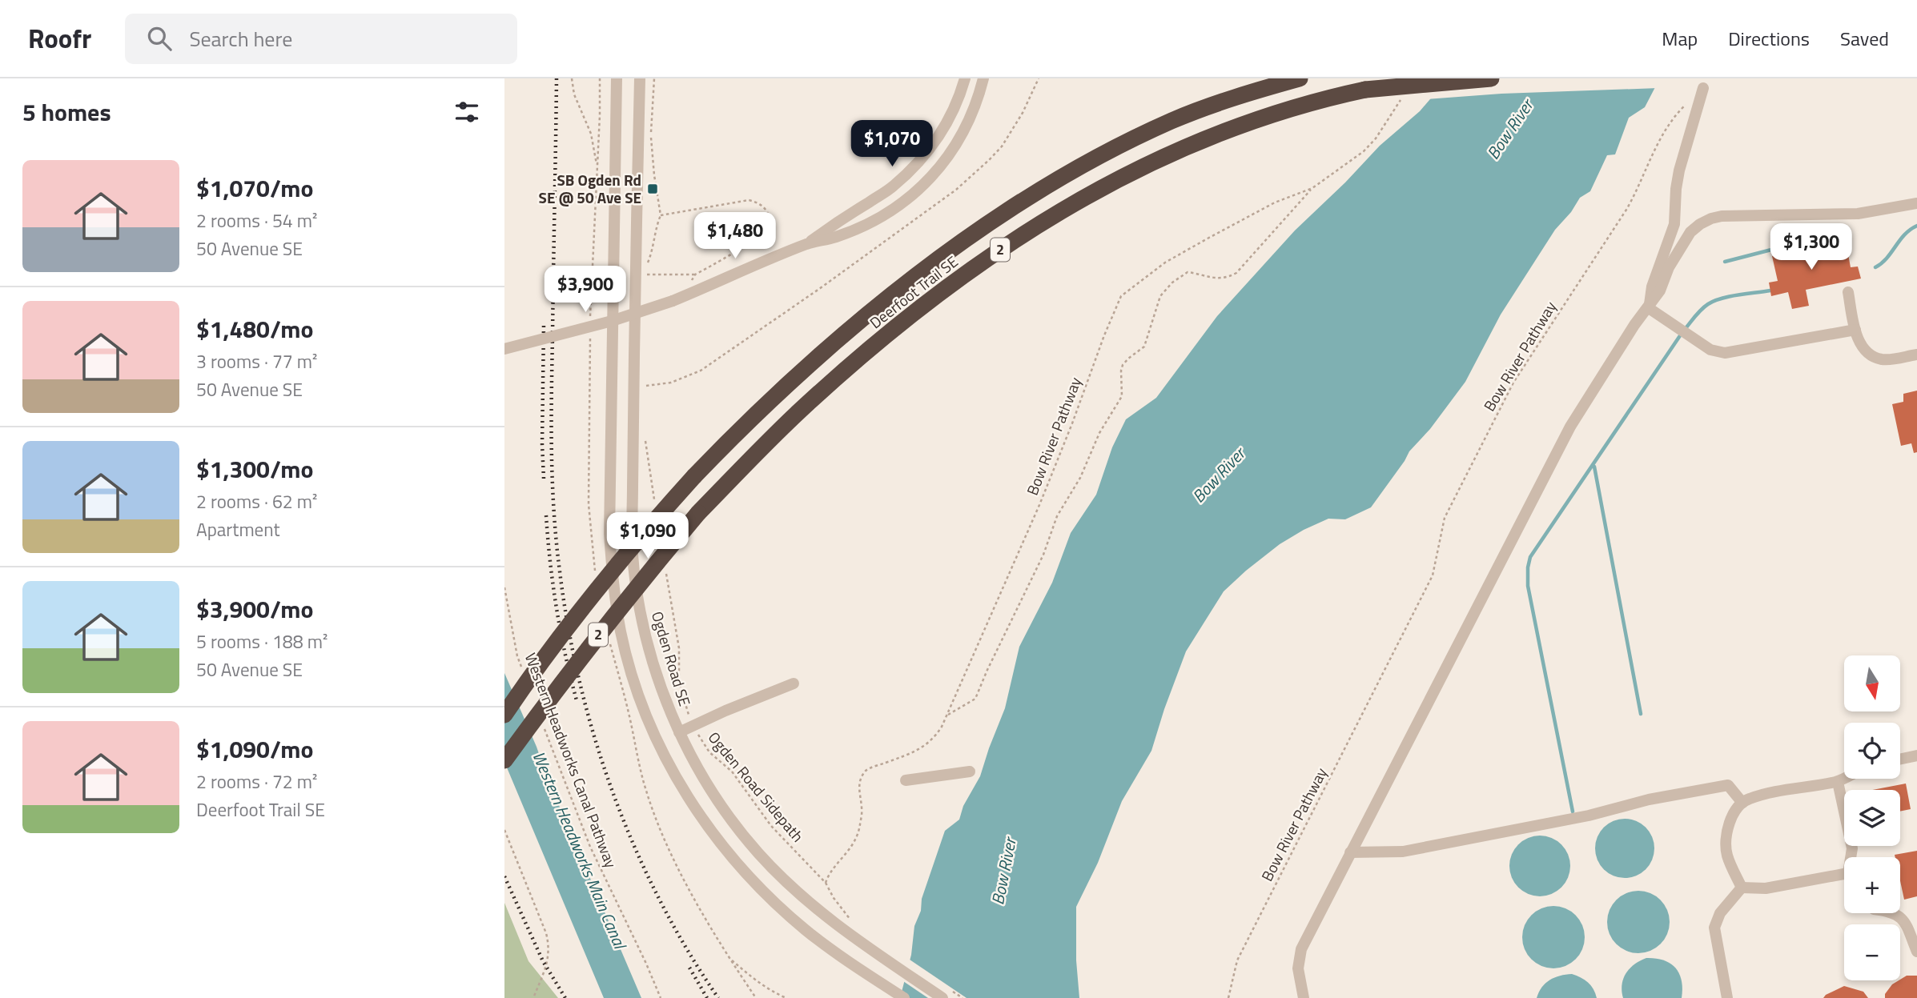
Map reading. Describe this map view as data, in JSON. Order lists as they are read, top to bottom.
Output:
{
  "streets": {
    "highway": ["2", "Deerfoot Trail SE"],
    "street": ["Ogden Road SE"],
    "path": ["Bow River Pathway", "Western Headworks Canal Pathway", "Ogden Road Sidepath"]
  },
  "crossings": [
    ["Bow River Pathway", "Ogden Road Sidepath"]
  ],
  "water": ["Bow River", "Western Headworks Main Canal"],
  "places": {
    "transit": ["SB Ogden Rd SE @ 50 Ave SE"]
  },
  "north": "bottom",
  "page": {
    "header": "Roofr",
    "search": "Search here",
    "nav": ["Map", "Directions", "Saved"],
    "heading": "5 homes",
    "price": [
      "$1,070",
      "$1,480",
      "$1,300",
      "$3,900",
      "$1,090"
    ],
    "list": [
      {
        "name": "$1,070/mo",
        "note": "2 rooms · 54 m² · 50 Avenue SE"
      },
      {
        "name": "$1,480/mo",
        "note": "3 rooms · 77 m² · 50 Avenue SE"
      },
      {
        "name": "$1,300/mo",
        "note": "2 rooms · 62 m² · Apartment"
      },
      {
        "name": "$3,900/mo",
        "note": "5 rooms · 188 m² · 50 Avenue SE"
      },
      {
        "name": "$1,090/mo",
        "note": "2 rooms · 72 m² · Deerfoot Trail SE"
      }
    ],
    "map_buttons": ["+", "−"]
  }
}
